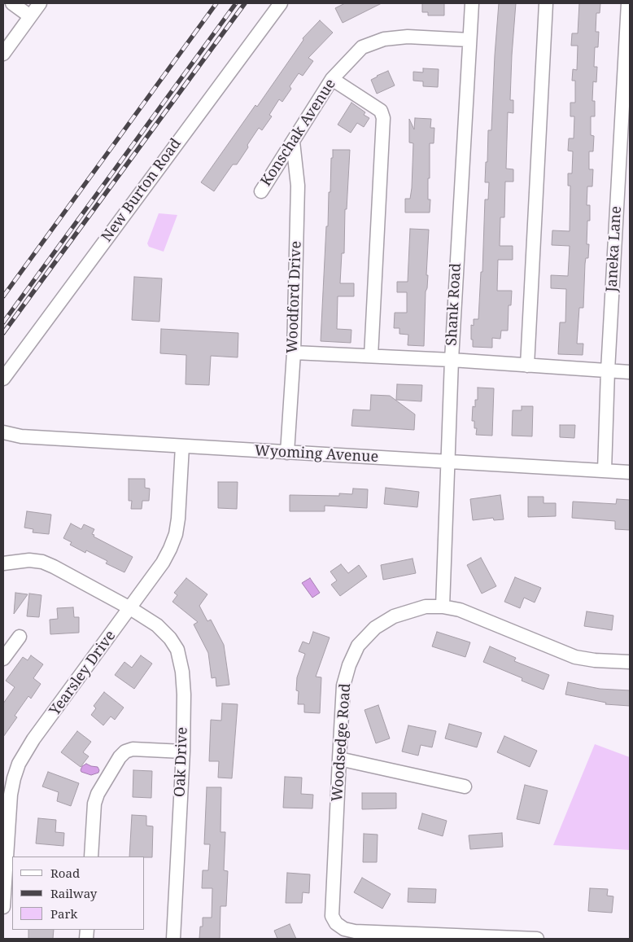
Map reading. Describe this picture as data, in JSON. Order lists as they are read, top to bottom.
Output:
{
  "streets": {
    "street": [
      "Konschak Avenue",
      "New Burton Road",
      "Janeka Lane",
      "Woodford Drive",
      "Shank Road",
      "Wyoming Avenue",
      "Yearsley Drive",
      "Woodsedge Road",
      "Oak Drive"
    ]
  },
  "crossings": [
    ["Konschak Avenue", "Woodford Drive"],
    ["Konschak Avenue", "Shank Road"],
    ["Janeka Lane", "Wyoming Avenue"],
    ["Woodford Drive", "Wyoming Avenue"],
    ["Shank Road", "Wyoming Avenue"],
    ["Shank Road", "Woodsedge Road"],
    ["Wyoming Avenue", "Yearsley Drive"],
    ["Yearsley Drive", "Oak Drive"]
  ],
  "legend": ["Road", "Railway", "Park"]
}
